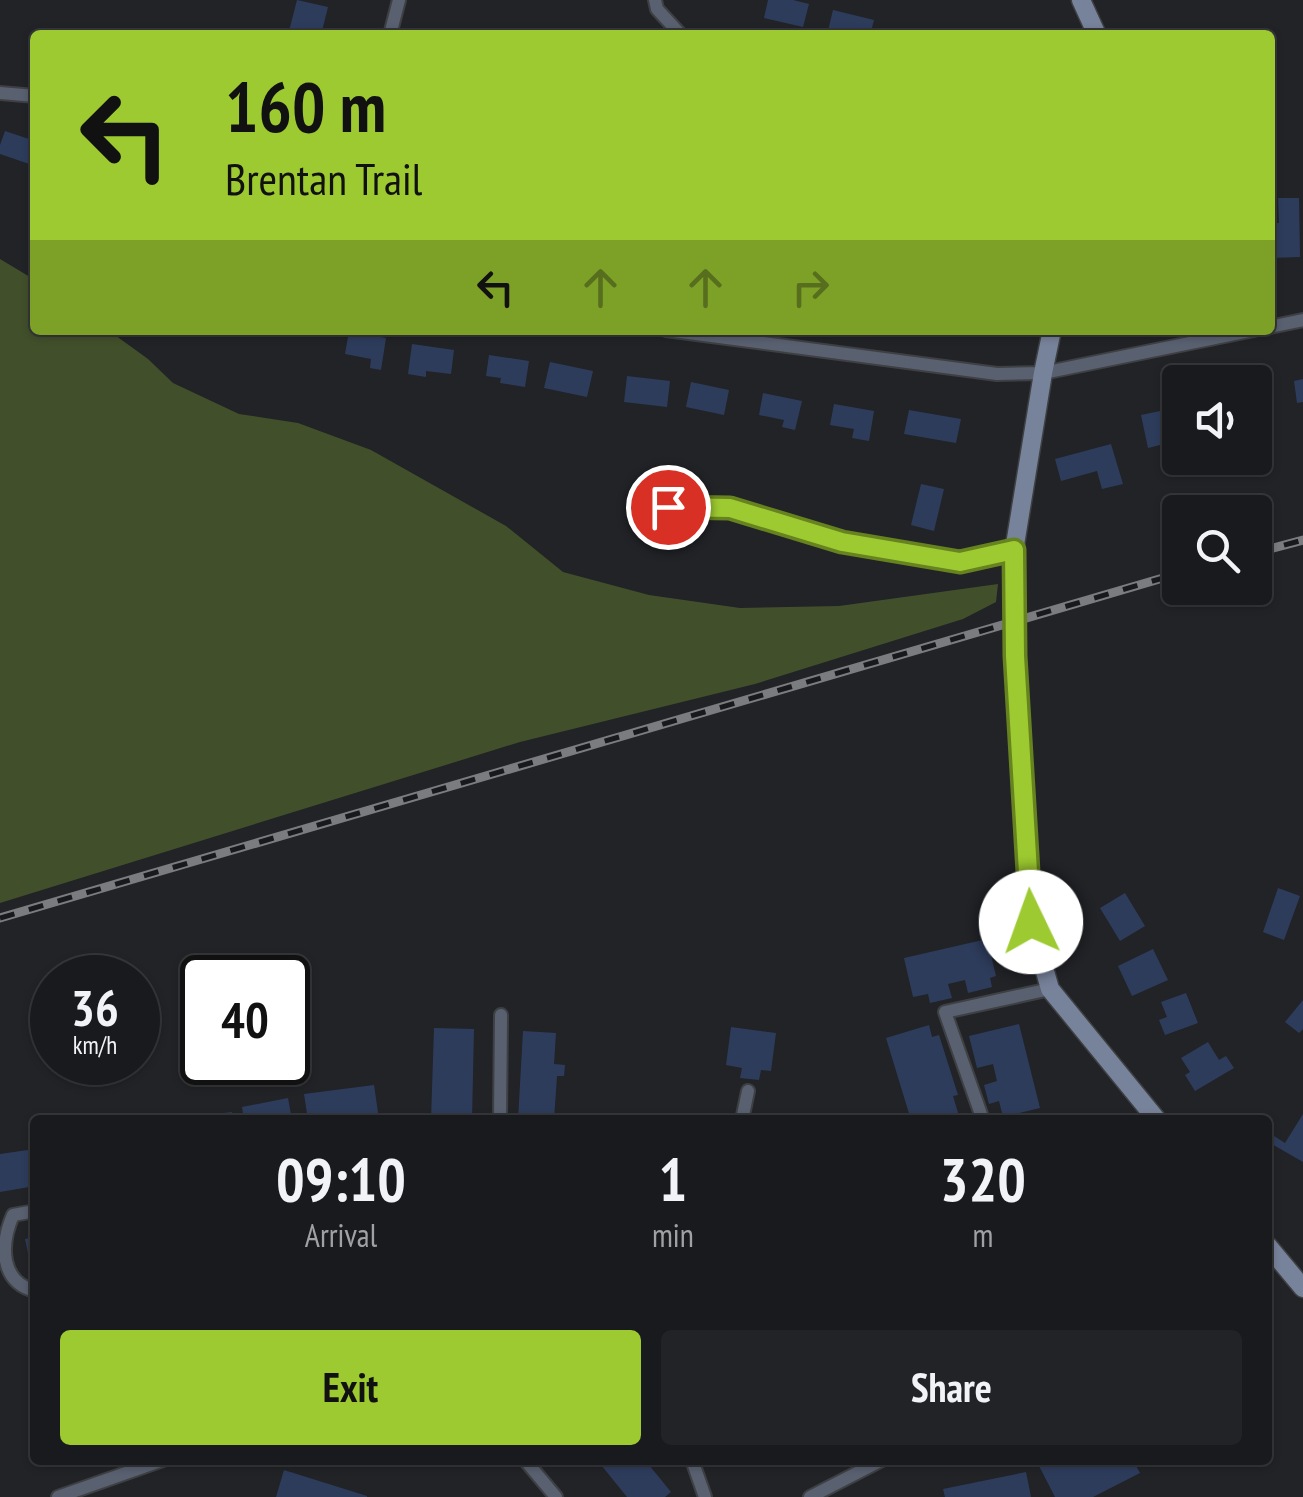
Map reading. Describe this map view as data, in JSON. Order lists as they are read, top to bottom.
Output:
{
  "page": {
    "turn": ["160 m", "Brentan Trail"],
    "speed": "36 km/h",
    "limit": "40",
    "eta": [
      "09:10",
      "Arrival",
      "1",
      "min",
      "320",
      "m"
    ],
    "buttons": ["Exit", "Share"]
  }
}
